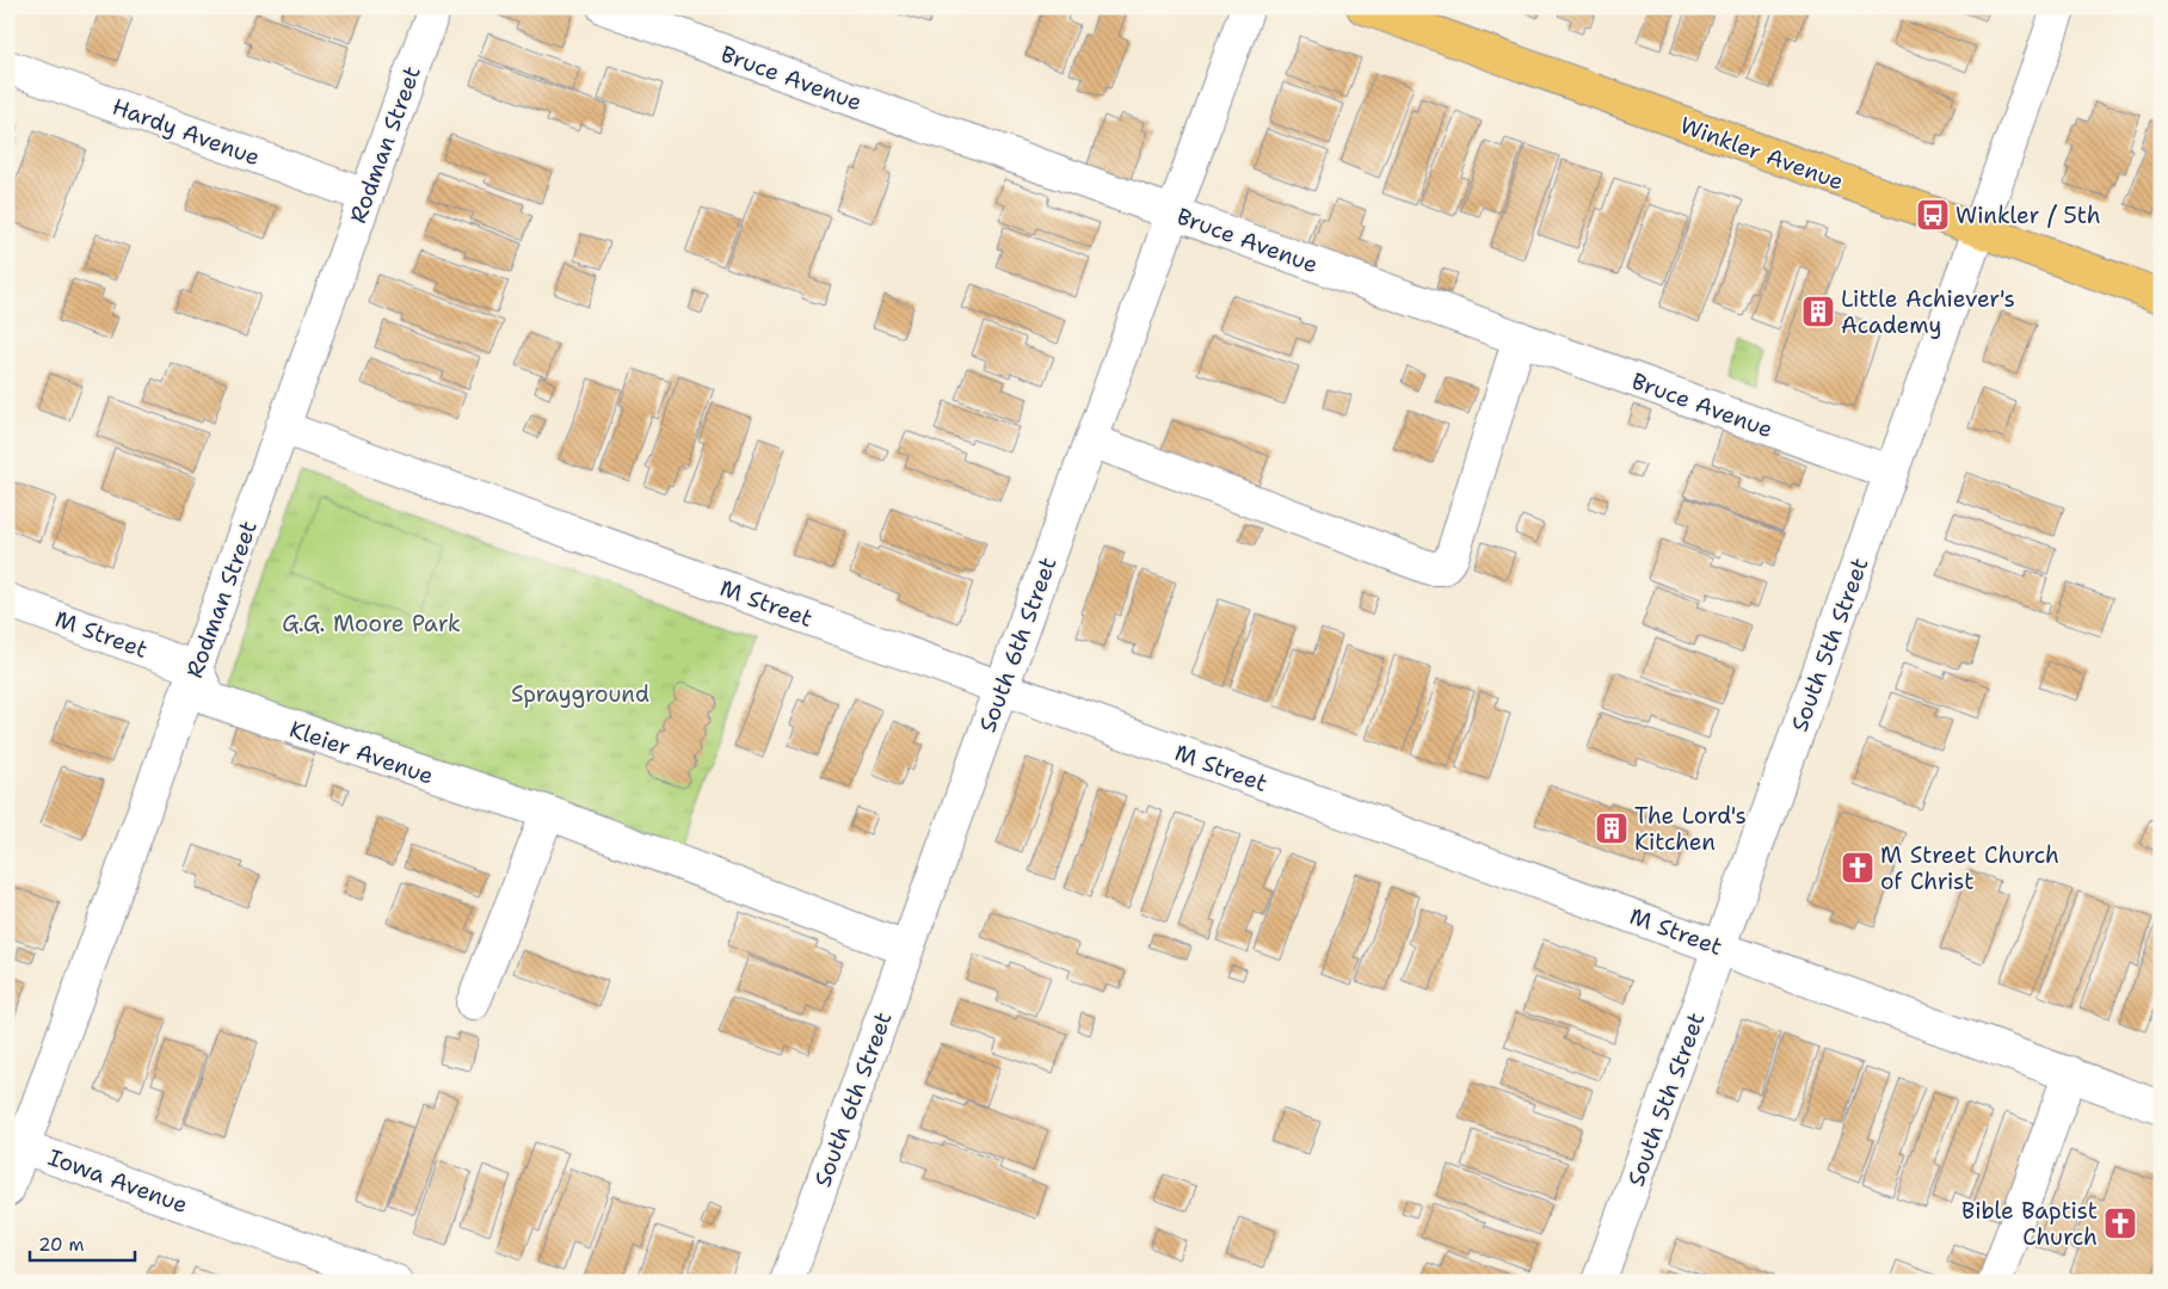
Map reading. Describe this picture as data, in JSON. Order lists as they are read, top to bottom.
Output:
{
  "streets": {
    "main road": ["Winkler Avenue"],
    "street": [
      "Bruce Avenue",
      "Hardy Avenue",
      "Rodman Street",
      "M Street",
      "South 6th Street",
      "South 5th Street",
      "Kleier Avenue",
      "Iowa Avenue"
    ]
  },
  "crossings": [
    ["Bruce Avenue", "South 6th Street"],
    ["Bruce Avenue", "South 5th Street"],
    ["Hardy Avenue", "Rodman Street"],
    ["Rodman Street", "M Street"],
    ["Rodman Street", "Kleier Avenue"],
    ["Rodman Street", "Iowa Avenue"],
    ["Winkler Avenue", "South 5th Street"],
    ["M Street", "South 6th Street"],
    ["M Street", "South 5th Street"],
    ["M Street", "Kleier Avenue"],
    ["South 6th Street", "Kleier Avenue"]
  ],
  "parks": ["G.G. Moore Park", "Sprayground"],
  "places": {
    "bus stop": ["Winkler / 5th"],
    "building": ["Little Achiever's Academy", "The Lord's Kitchen"],
    "church": ["M Street Church of Christ", "Bible Baptist Church"]
  },
  "scale_bar": "20 m"
}
